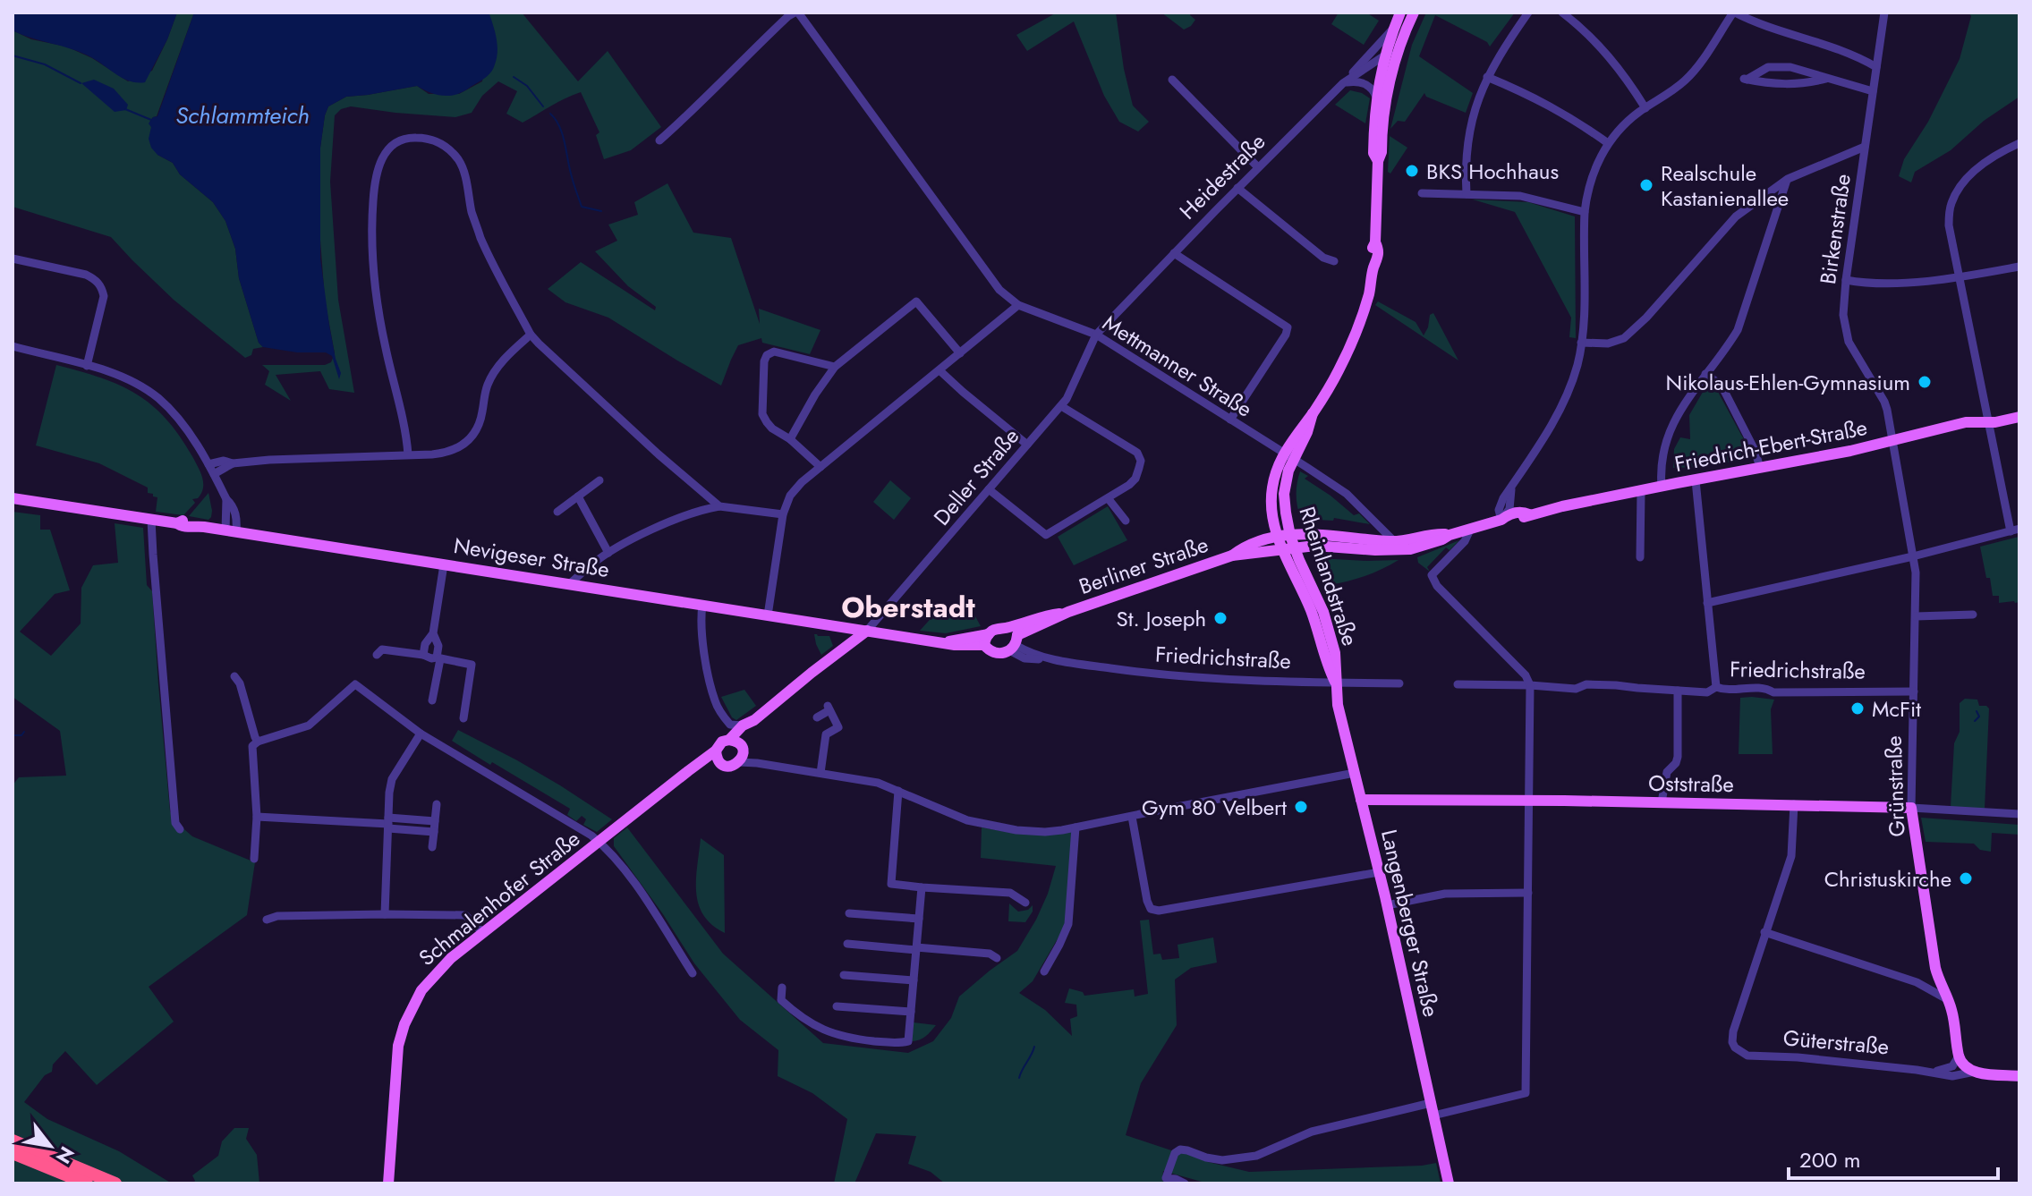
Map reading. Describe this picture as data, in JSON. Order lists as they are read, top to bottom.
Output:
{
  "streets": {
    "main road": [
      "Friedrich-Ebert-Straße",
      "Nevigeser Straße",
      "Berliner Straße",
      "Rheinlandstraße",
      "Oststraße",
      "Grünstraße",
      "Schmalenhofer Straße",
      "Langenberger Straße",
      "Güterstraße"
    ],
    "street": [
      "Heidestraße",
      "Birkenstraße",
      "Mettmanner Straße",
      "Deller Straße",
      "Friedrichstraße"
    ]
  },
  "crossings": [
    ["Heidestraße", "Mettmanner Straße"],
    ["Heidestraße", "Deller Straße"],
    ["Heidestraße", "Rheinlandstraße"],
    ["Birkenstraße", "Friedrich-Ebert-Straße"],
    ["Birkenstraße", "Grünstraße"],
    ["Mettmanner Straße", "Friedrich-Ebert-Straße"],
    ["Mettmanner Straße", "Deller Straße"],
    ["Mettmanner Straße", "Rheinlandstraße"],
    ["Friedrich-Ebert-Straße", "Berliner Straße"],
    ["Friedrich-Ebert-Straße", "Rheinlandstraße"],
    ["Friedrich-Ebert-Straße", "Grünstraße"],
    ["Deller Straße", "Nevigeser Straße"],
    ["Berliner Straße", "Rheinlandstraße"],
    ["Berliner Straße", "Friedrichstraße"],
    ["Rheinlandstraße", "Friedrichstraße"],
    ["Rheinlandstraße", "Langenberger Straße"],
    ["Friedrichstraße", "Grünstraße"],
    ["Friedrichstraße", "Langenberger Straße"],
    ["Oststraße", "Grünstraße"],
    ["Oststraße", "Langenberger Straße"]
  ],
  "districts": ["Oberstadt"],
  "water": ["Schlammteich"],
  "places": [
    "BKS Hochhaus",
    "Realschule Kastanienallee",
    "Nikolaus-Ehlen-Gymnasium",
    "St. Joseph",
    "McFit",
    "Gym 80 Velbert",
    "Christuskirche"
  ],
  "scale_bar": "200 m",
  "north": "bottom right"
}
